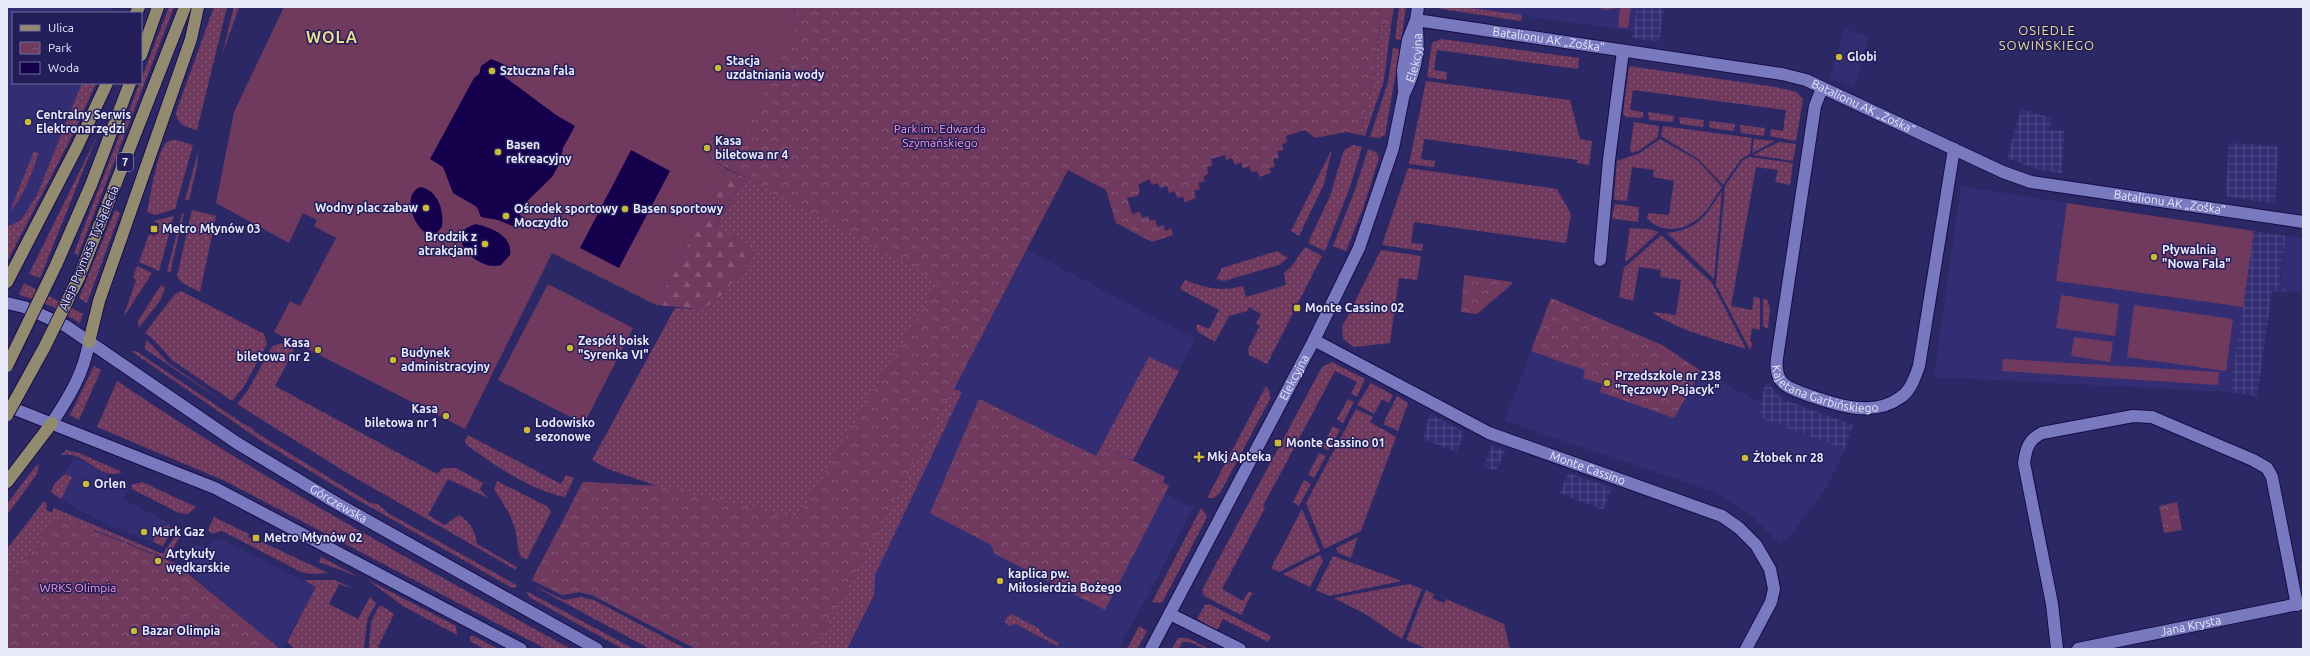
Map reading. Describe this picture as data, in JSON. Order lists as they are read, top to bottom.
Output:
{
  "streets": {
    "main road": ["7", "Aleja Prymasa Tysiąclecia"],
    "street": [
      "Batalionu AK „Zośka”",
      "Elekcyjna",
      "Kajetana Garbińskiego",
      "Monte Cassino",
      "Górczewska",
      "Jana Krysta"
    ]
  },
  "crossings": [
    ["Batalionu AK „Zośka”", "Elekcyjna"],
    ["Batalionu AK „Zośka”", "Kajetana Garbińskiego"],
    ["Elekcyjna", "Monte Cassino"]
  ],
  "districts": ["OSIEDLE SOWIŃSKIEGO", "WOLA"],
  "parks": ["Park im. Edwarda Szymańskiego", "WRKS Olimpia"],
  "places": {
    "other": [
      "Globi",
      "Stacja uzdatniania wody",
      "Sztuczna fala",
      "Centralny Serwis Elektronarzędzi",
      "Kasa biletowa nr 4",
      "Basen rekreacyjny",
      "Wodny plac zabaw",
      "Basen sportowy",
      "Ośrodek sportowy Moczydło",
      "Brodzik z atrakcjami",
      "Pływalnia \"Nowa Fala\"",
      "Zespół boisk \"Syrenka VI\"",
      "Kasa biletowa nr 2",
      "Budynek administracyjny",
      "Przedszkole nr 238 \"Tęczowy Pajacyk\"",
      "Kasa biletowa nr 1",
      "Lodowisko sezonowe",
      "Żłobek nr 28",
      "Orlen",
      "Mark Gaz",
      "Artykuły wędkarskie",
      "kaplica pw. Miłosierdzia Bożego",
      "Bazar Olimpia"
    ],
    "transit": [
      "Metro Młynów 03",
      "Monte Cassino 02",
      "Monte Cassino 01",
      "Metro Młynów 02"
    ],
    "health": ["Mkj Apteka"]
  },
  "legend": ["Ulica", "Park", "Woda"]
}
